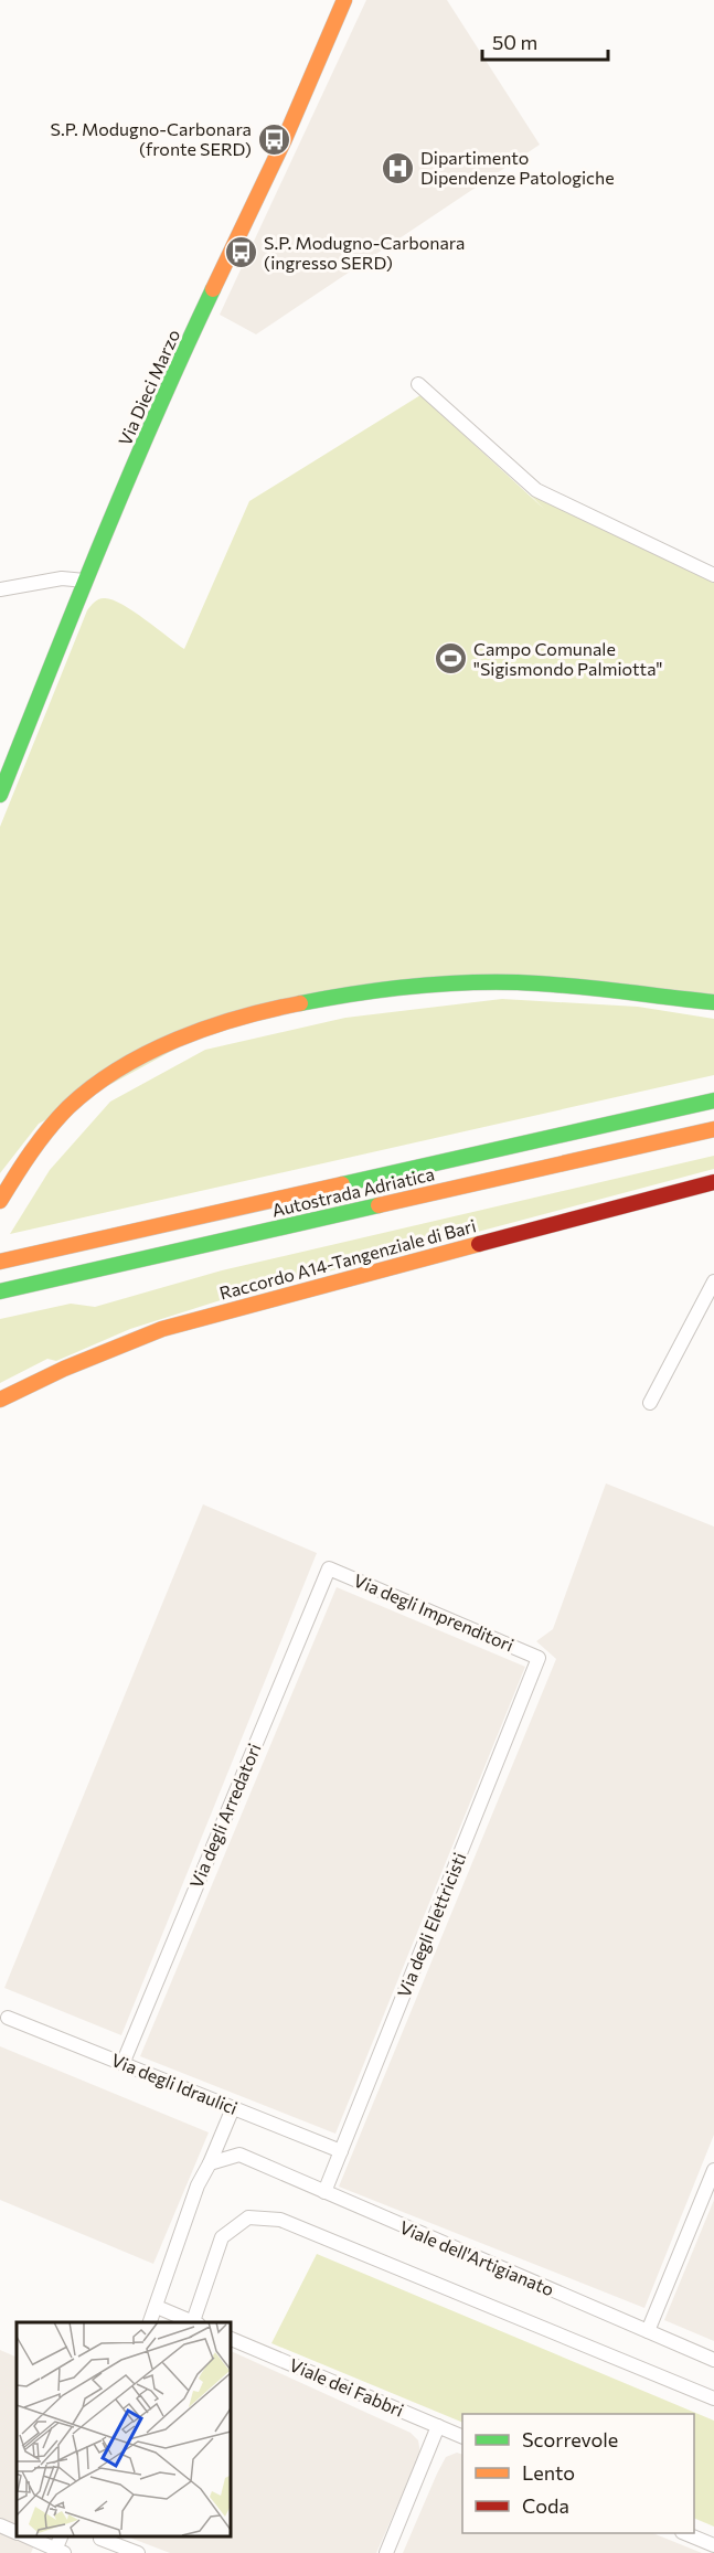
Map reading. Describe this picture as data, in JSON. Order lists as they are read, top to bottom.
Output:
{
  "streets": {
    "main road": ["Via Dieci Marzo", "Autostrada Adriatica", "Raccordo A14-Tangenziale di Bari"],
    "street": [
      "Via degli Imprenditori",
      "Via degli Arredatori",
      "Via degli Elettricisti",
      "Via degli Idraulici",
      "Viale dell'Artigianato",
      "Viale dei Fabbri"
    ]
  },
  "crossings": [
    ["Via degli Imprenditori", "Via degli Arredatori"],
    ["Via degli Imprenditori", "Via degli Elettricisti"],
    ["Via degli Arredatori", "Via degli Idraulici"],
    ["Via degli Elettricisti", "Via degli Idraulici"],
    ["Via degli Elettricisti", "Viale dell'Artigianato"]
  ],
  "places": {
    "bus stop": ["S.P. Modugno-Carbonara (fronte SERD)", "S.P. Modugno-Carbonara (ingresso SERD)"],
    "hospital": ["Dipartimento Dipendenze Patologiche"],
    "sports": ["Campo Comunale \"Sigismondo Palmiotta\""]
  },
  "legend": ["Scorrevole", "Lento", "Coda"],
  "scale_bar": "50 m"
}
